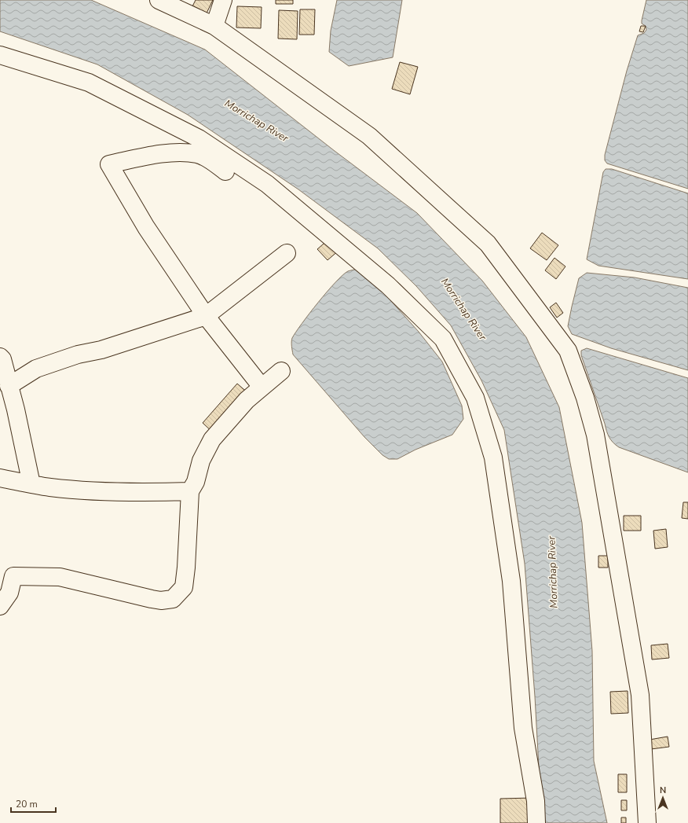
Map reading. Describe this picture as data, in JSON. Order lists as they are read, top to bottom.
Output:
{
  "water": ["Morrichap River"],
  "scale_bar": "20 m",
  "north": "top"
}
